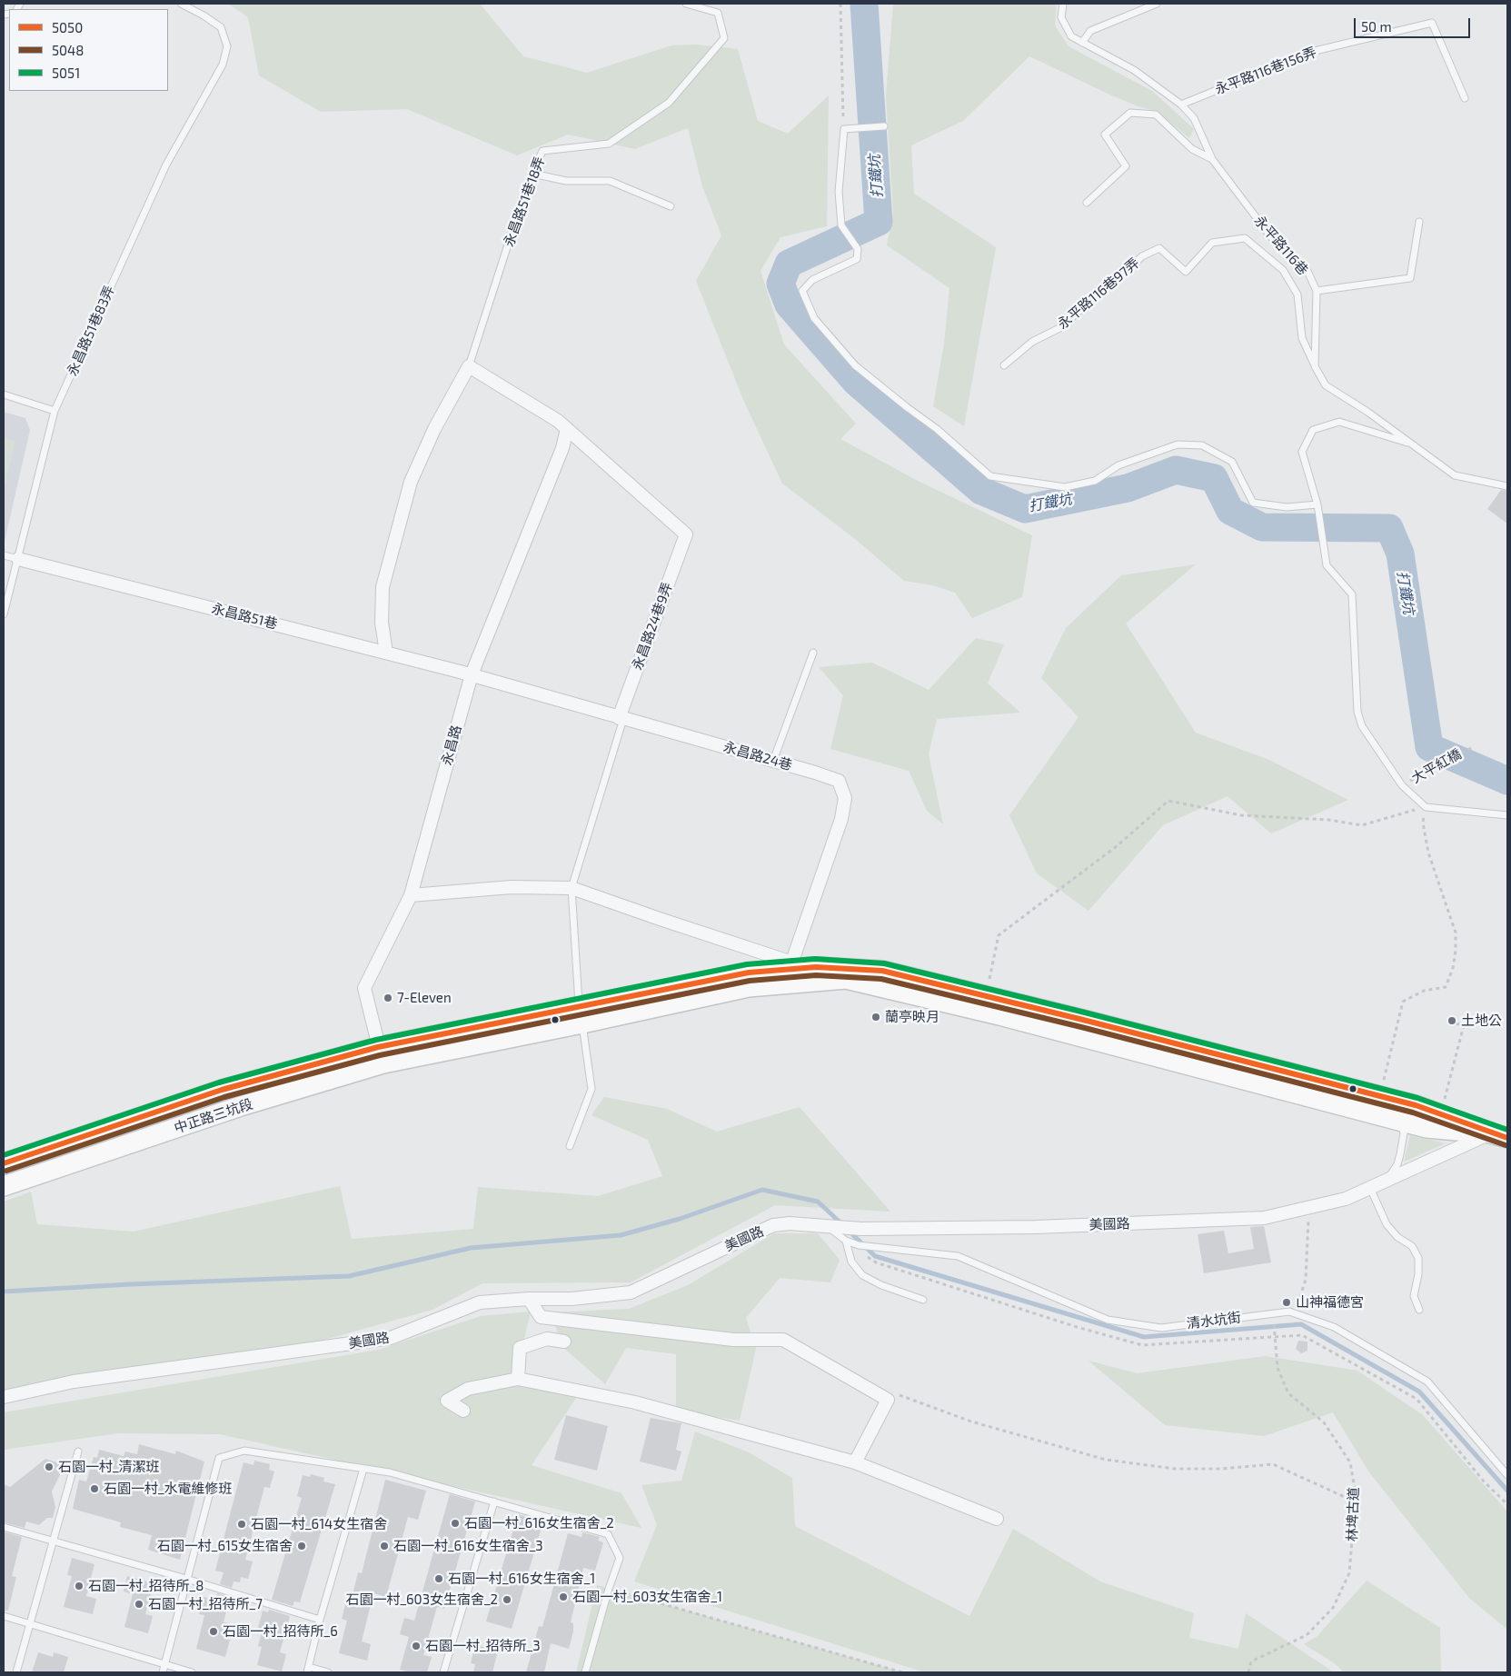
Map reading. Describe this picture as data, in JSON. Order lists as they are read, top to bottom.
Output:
{
  "streets": {
    "main road": ["中正路三坑段"],
    "street": [
      "永昌路51巷",
      "永昌路24巷9弄",
      "永昌路",
      "永昌路24巷",
      "美國路"
    ],
    "lane": [
      "永平路116巷156弄",
      "永昌路51巷18弄",
      "永平路116巷",
      "永平路116巷97弄",
      "永昌路51巷83弄",
      "清水坑街"
    ],
    "path": ["大平紅橋", "林埤古道"]
  },
  "crossings": [
    ["永平路116巷156弄", "永平路116巷"],
    ["永平路116巷", "永平路116巷97弄"],
    ["永昌路51巷83弄", "永昌路51巷"],
    ["永昌路51巷", "永昌路"],
    ["永昌路51巷", "永昌路24巷"],
    ["永昌路24巷9弄", "永昌路"],
    ["永昌路24巷9弄", "永昌路24巷"],
    ["永昌路", "永昌路24巷"],
    ["永昌路", "中正路三坑段"],
    ["永昌路24巷", "中正路三坑段"],
    ["中正路三坑段", "美國路"]
  ],
  "water": ["打鐵坑"],
  "places": [
    "7-Eleven",
    "蘭亭映月",
    "土地公",
    "山神福德宮",
    "石園一村_清潔班",
    "石園一村_水電維修班",
    "石園一村_616女生宿舍_2",
    "石園一村_614女生宿舍",
    "石園一村_615女生宿舍",
    "石園一村_616女生宿舍_3",
    "石園一村_616女生宿舍_1",
    "石園一村_招待所_8",
    "石園一村_603女生宿舍_1",
    "石園一村_603女生宿舍_2",
    "石園一村_招待所_7",
    "石園一村_招待所_6",
    "石園一村_招待所_3"
  ],
  "lines": ["transit line 5051", "transit line 5050", "transit line 5048"],
  "legend": ["5050", "5048", "5051"],
  "scale_bar": "50 m"
}
